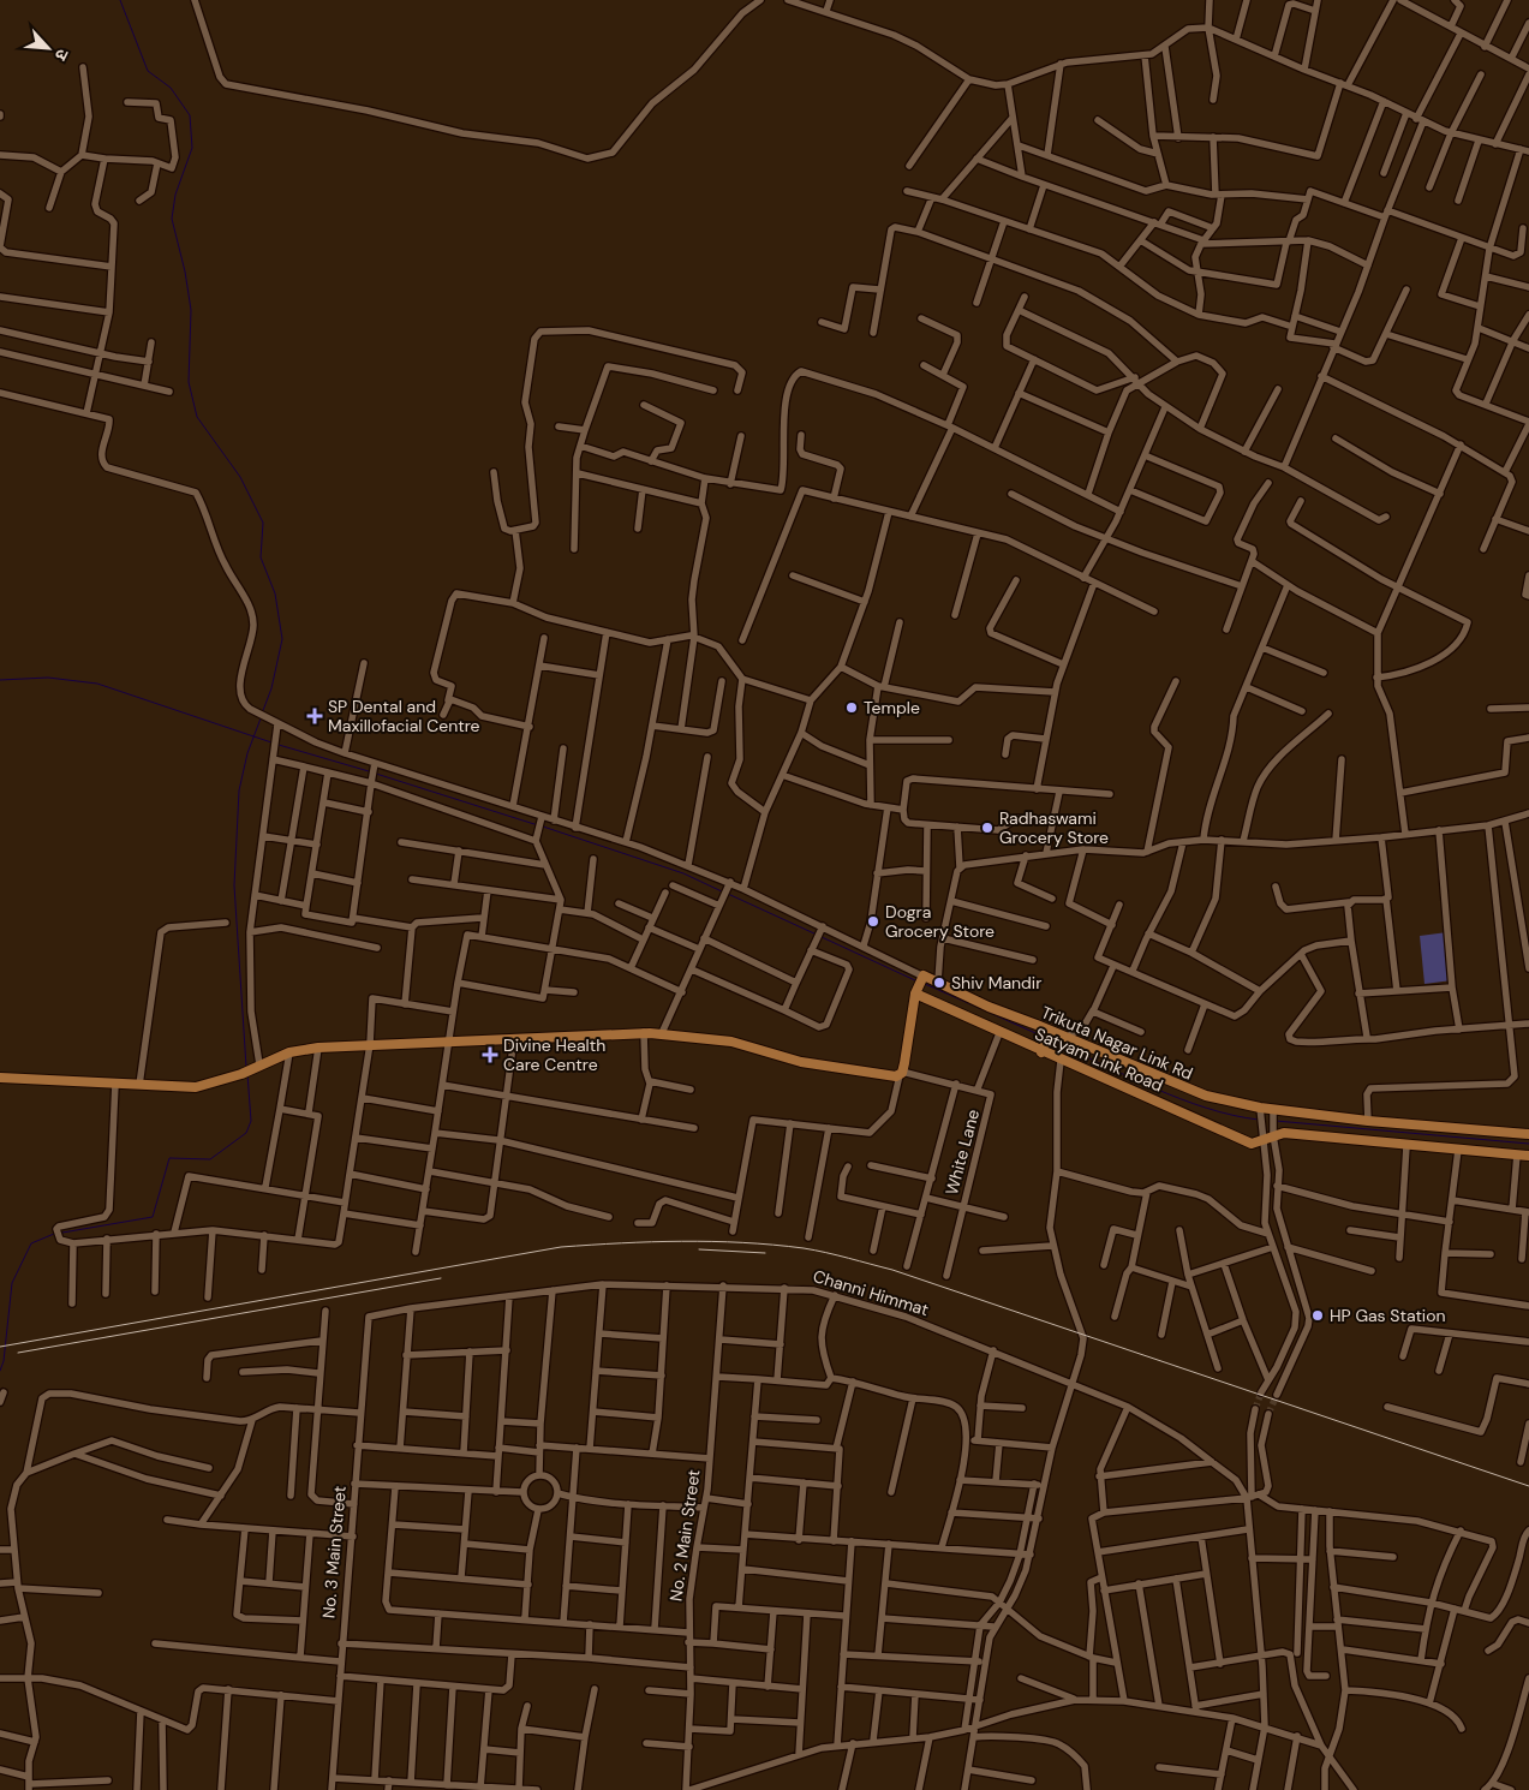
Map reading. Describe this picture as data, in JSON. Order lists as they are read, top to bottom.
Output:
{
  "streets": {
    "main road": ["Trikuta Nagar Link Rd", "Satyam Link Road"],
    "street": [
      "White Lane",
      "Channi Himmat",
      "No. 2 Main Street",
      "No. 3 Main Street"
    ]
  },
  "crossings": [
    ["Channi Himmat", "No. 2 Main Street"],
    ["Channi Himmat", "No. 3 Main Street"]
  ],
  "places": {
    "other": [
      "Temple",
      "Radhaswami Grocery Store",
      "Dogra Grocery Store",
      "Shiv Mandir",
      "HP Gas Station"
    ],
    "health": ["SP Dental and Maxillofacial Centre", "Divine Health Care Centre"]
  },
  "north": "bottom right"
}
